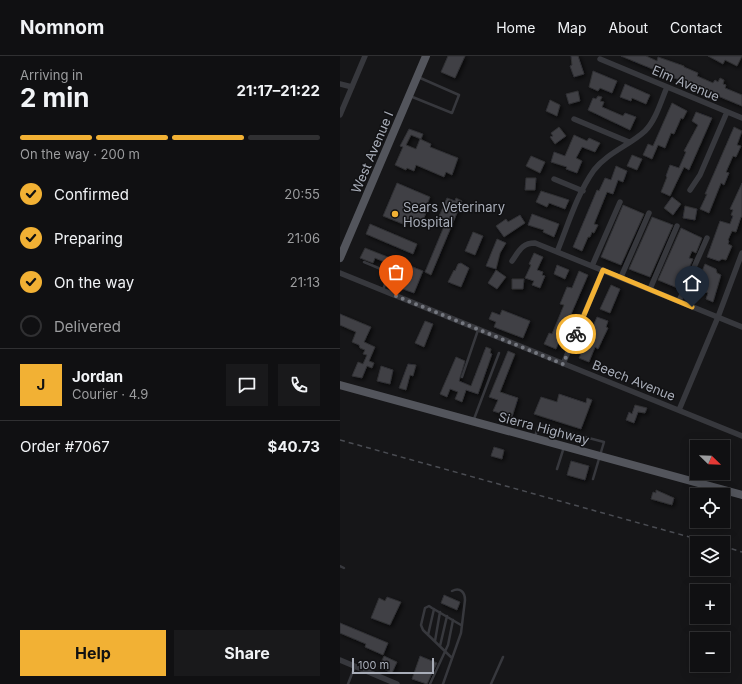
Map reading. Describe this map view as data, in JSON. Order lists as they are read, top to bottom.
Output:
{
  "streets": {
    "main road": ["West Avenue I", "Sierra Highway"],
    "street": ["Elm Avenue", "Beech Avenue"]
  },
  "places": ["Sears Veterinary Hospital"],
  "scale_bar": "100 m",
  "north": "bottom right",
  "page": {
    "header": "Nomnom",
    "nav": [
      "Home",
      "Map",
      "About",
      "Contact"
    ],
    "heading": ["2 min", "Arriving in", "21:17–21:22"],
    "panel": [
      "Jordan",
      "Courier · 4.9",
      "Order #7067",
      "$40.73"
    ],
    "bar": "On the way · 200 m",
    "list": [
      ["Confirmed", "20:55"],
      ["Preparing", "21:06"],
      ["On the way", "21:13"],
      "Delivered"
    ],
    "round": "J",
    "map_buttons": ["+", "−"],
    "buttons": ["Help", "Share"],
    "scale": "100 m"
  }
}
